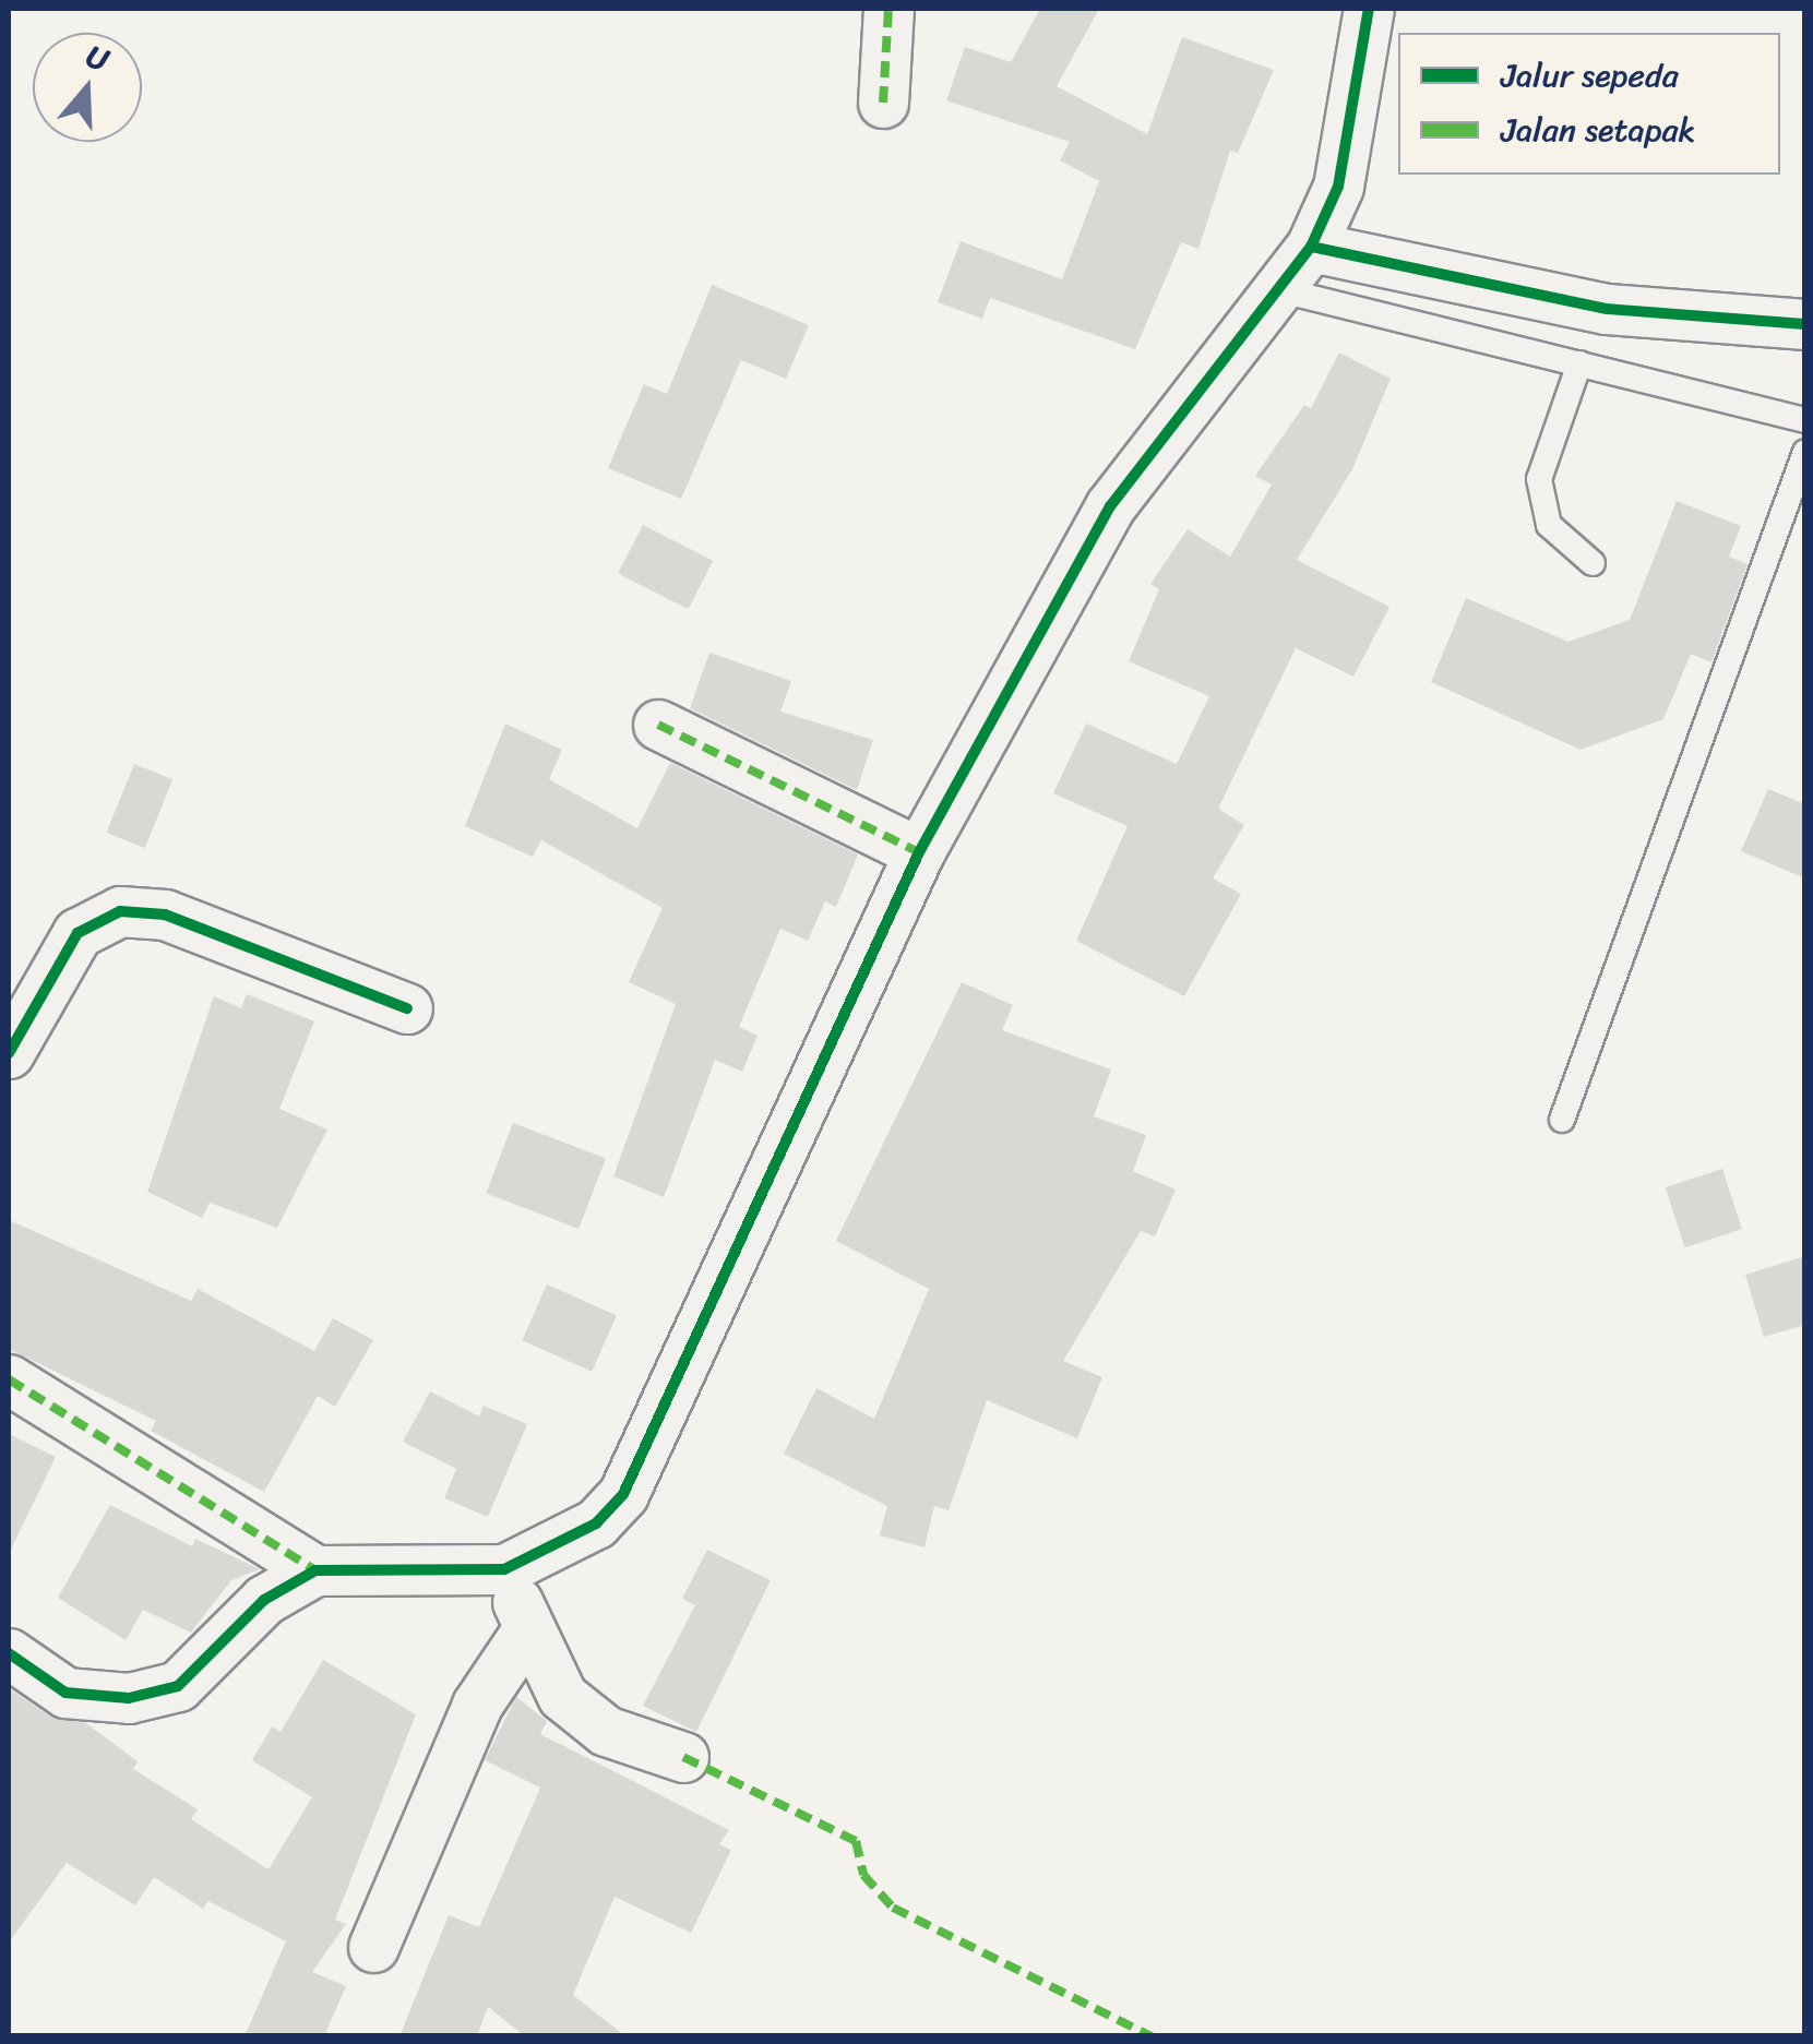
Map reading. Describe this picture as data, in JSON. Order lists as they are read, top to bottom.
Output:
{
  "legend": ["Jalur sepeda", "Jalan setapak"],
  "north": "top"
}
